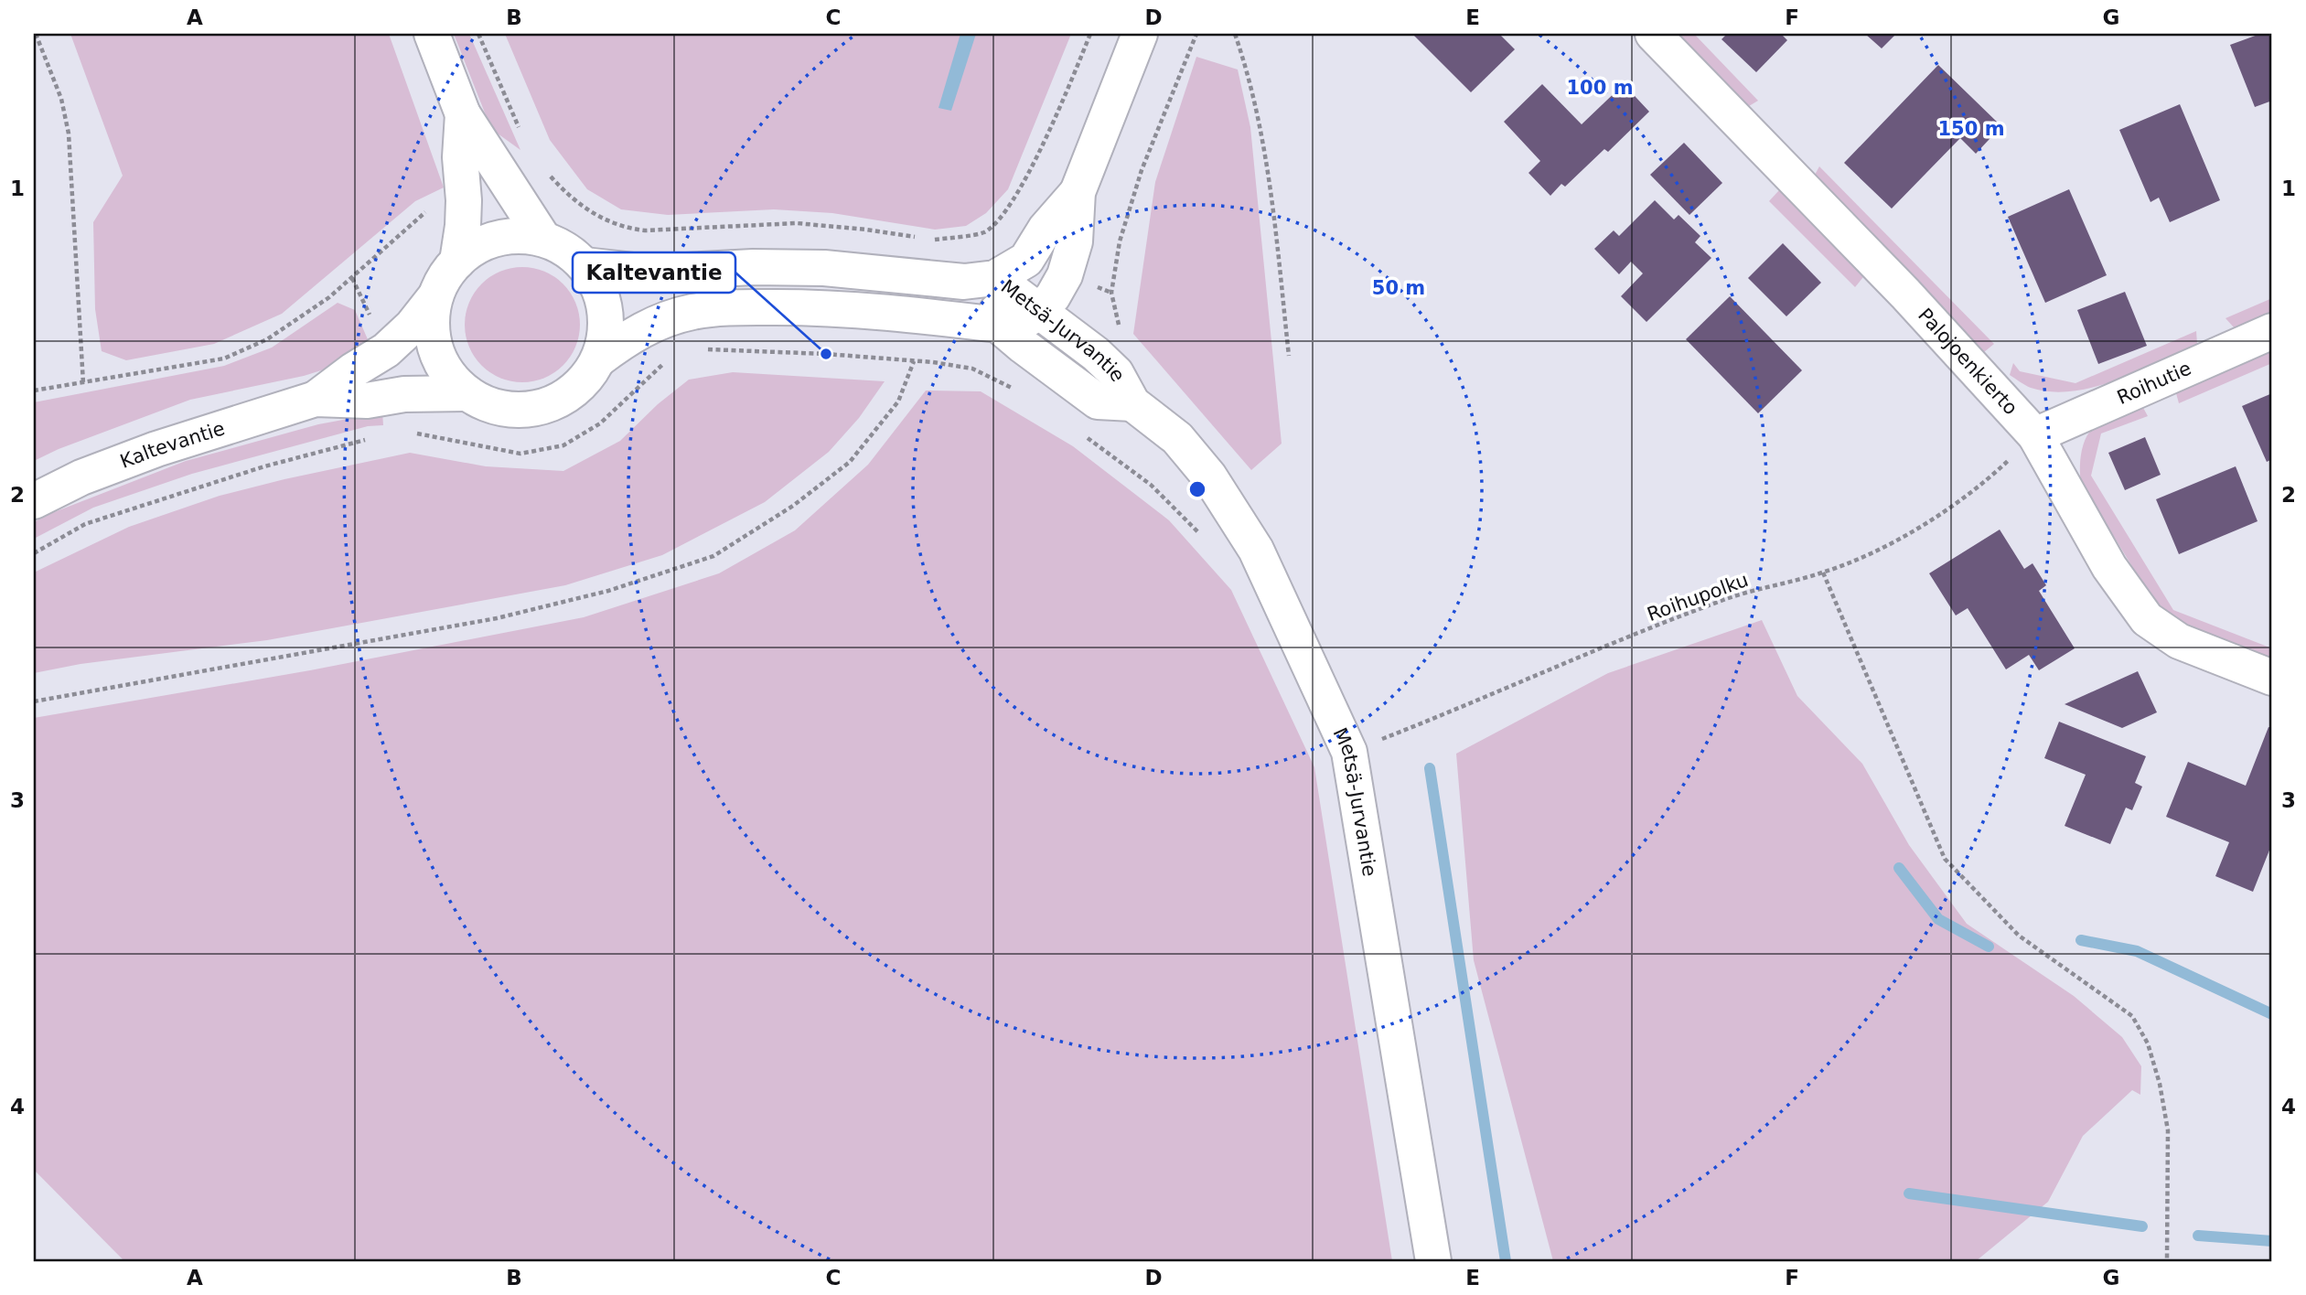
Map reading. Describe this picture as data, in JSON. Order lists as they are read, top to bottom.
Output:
{
  "streets": {
    "street": [
      "Metsä-Jurvantie",
      "Palojoenkierto",
      "Roihutie",
      "Kaltevantie"
    ],
    "path": ["Roihupolku"]
  },
  "crossings": [
    ["Metsä-Jurvantie", "Roihupolku"],
    ["Palojoenkierto", "Roihutie"],
    ["Palojoenkierto", "Roihupolku"],
    ["Roihutie", "Roihupolku"]
  ],
  "places": ["Kaltevantie"],
  "grid": {
    "columns": [
      "A",
      "B",
      "C",
      "D",
      "E",
      "F",
      "G"
    ],
    "rows": [
      "1",
      "2",
      "3",
      "4"
    ]
  },
  "rings": ["100 m", "150 m", "50 m"]
}
